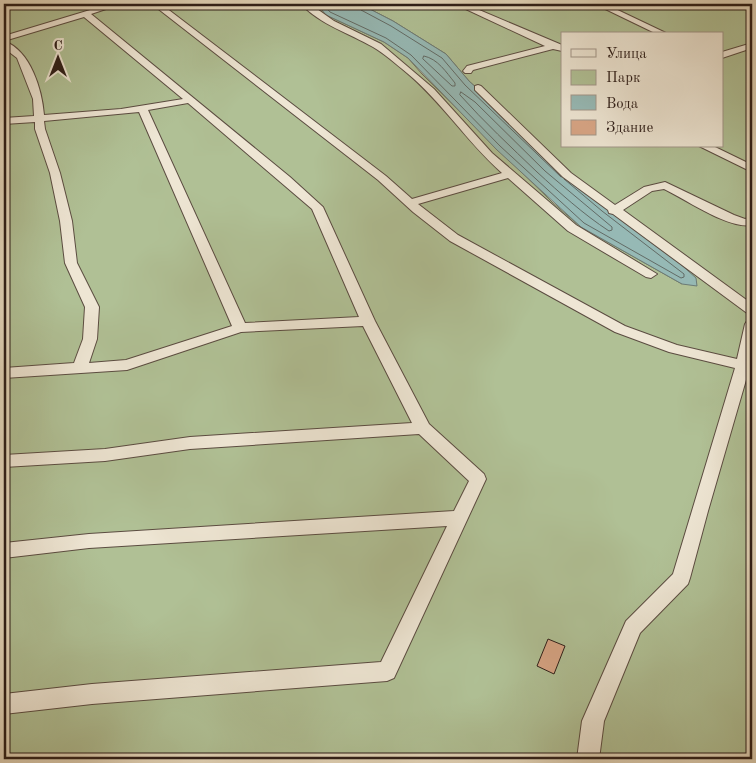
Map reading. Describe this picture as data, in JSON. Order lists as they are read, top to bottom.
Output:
{
  "legend": [
    "Улица",
    "Парк",
    "Вода",
    "Здание"
  ],
  "north": "top"
}
